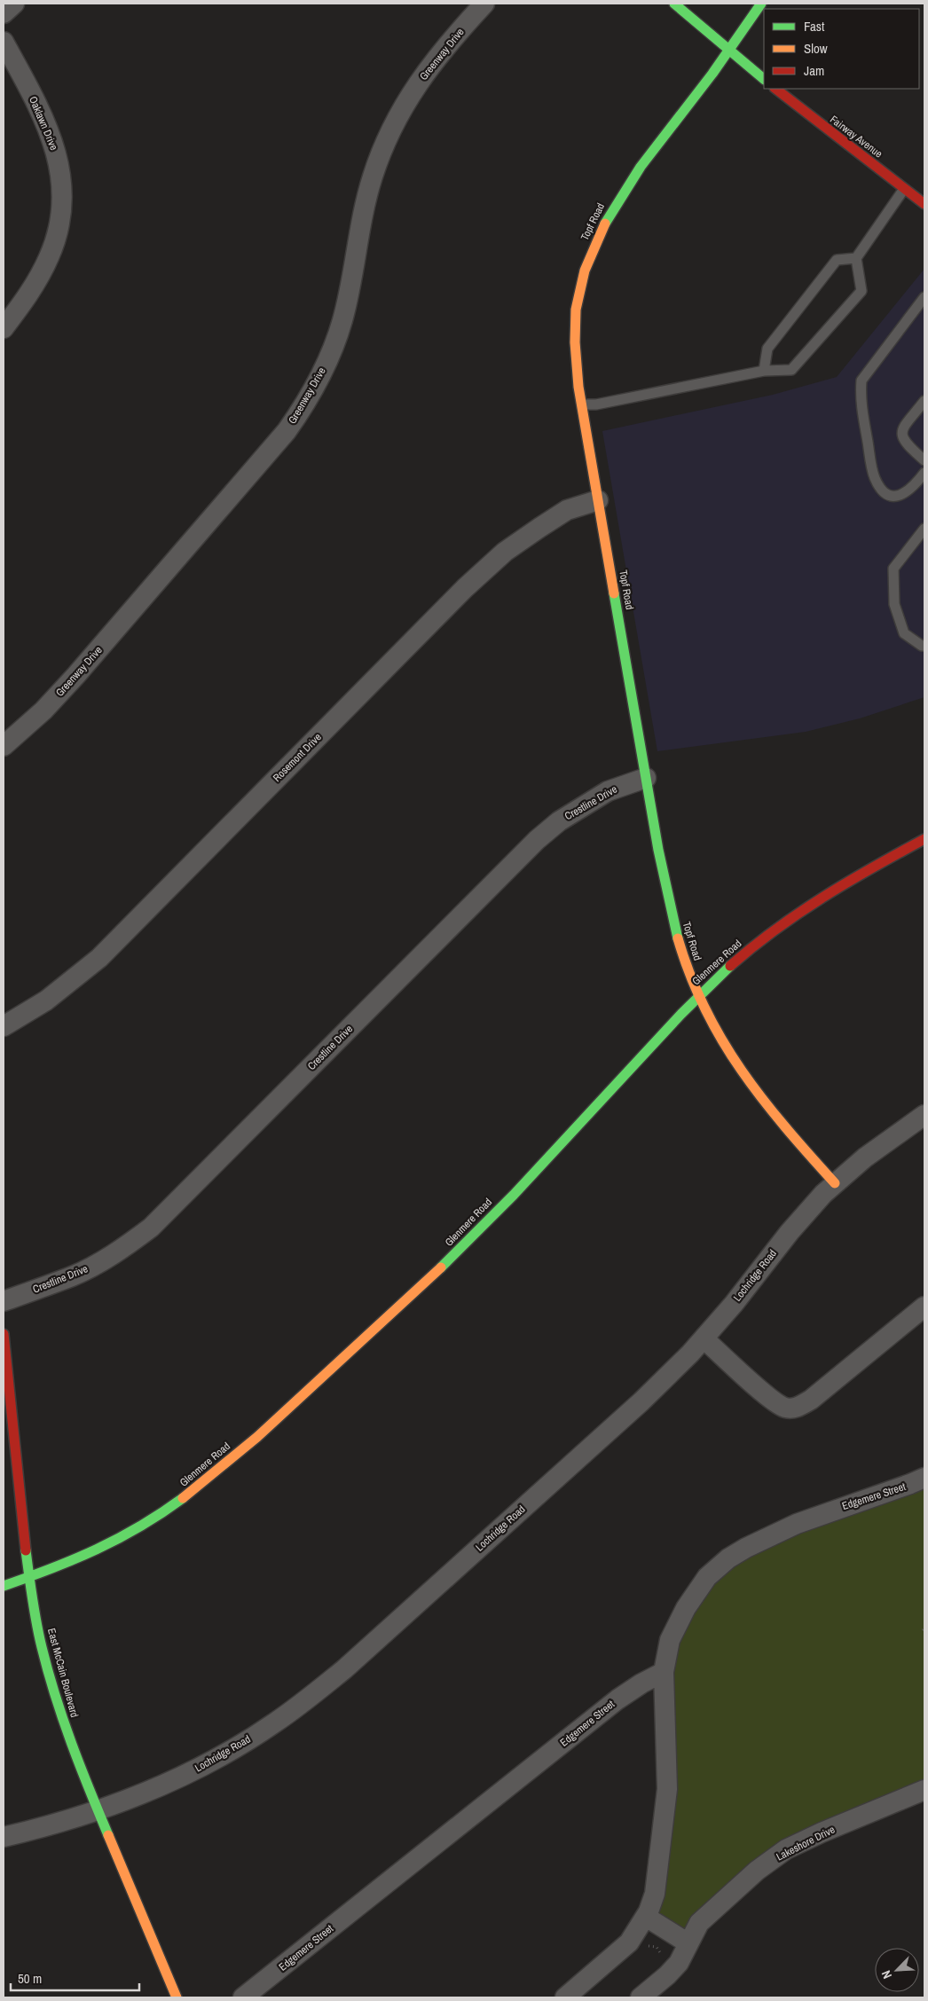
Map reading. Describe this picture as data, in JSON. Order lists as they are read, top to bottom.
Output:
{
  "streets": {
    "street": [
      "Greenway Drive",
      "Oaklawn Drive",
      "Fairway Avenue",
      "Topf Road",
      "Rosemont Drive",
      "Crestline Drive",
      "Glenmere Road",
      "Lochridge Road",
      "Edgemere Street",
      "East McCain Boulevard",
      "Lakeshore Drive"
    ]
  },
  "crossings": [
    ["Topf Road", "Rosemont Drive"],
    ["Topf Road", "Crestline Drive"],
    ["Topf Road", "Glenmere Road"],
    ["Topf Road", "Lochridge Road"],
    ["Glenmere Road", "East McCain Boulevard"],
    ["Lochridge Road", "East McCain Boulevard"]
  ],
  "legend": ["Fast", "Slow", "Jam"],
  "scale_bar": "50 m",
  "north": "bottom left"
}
